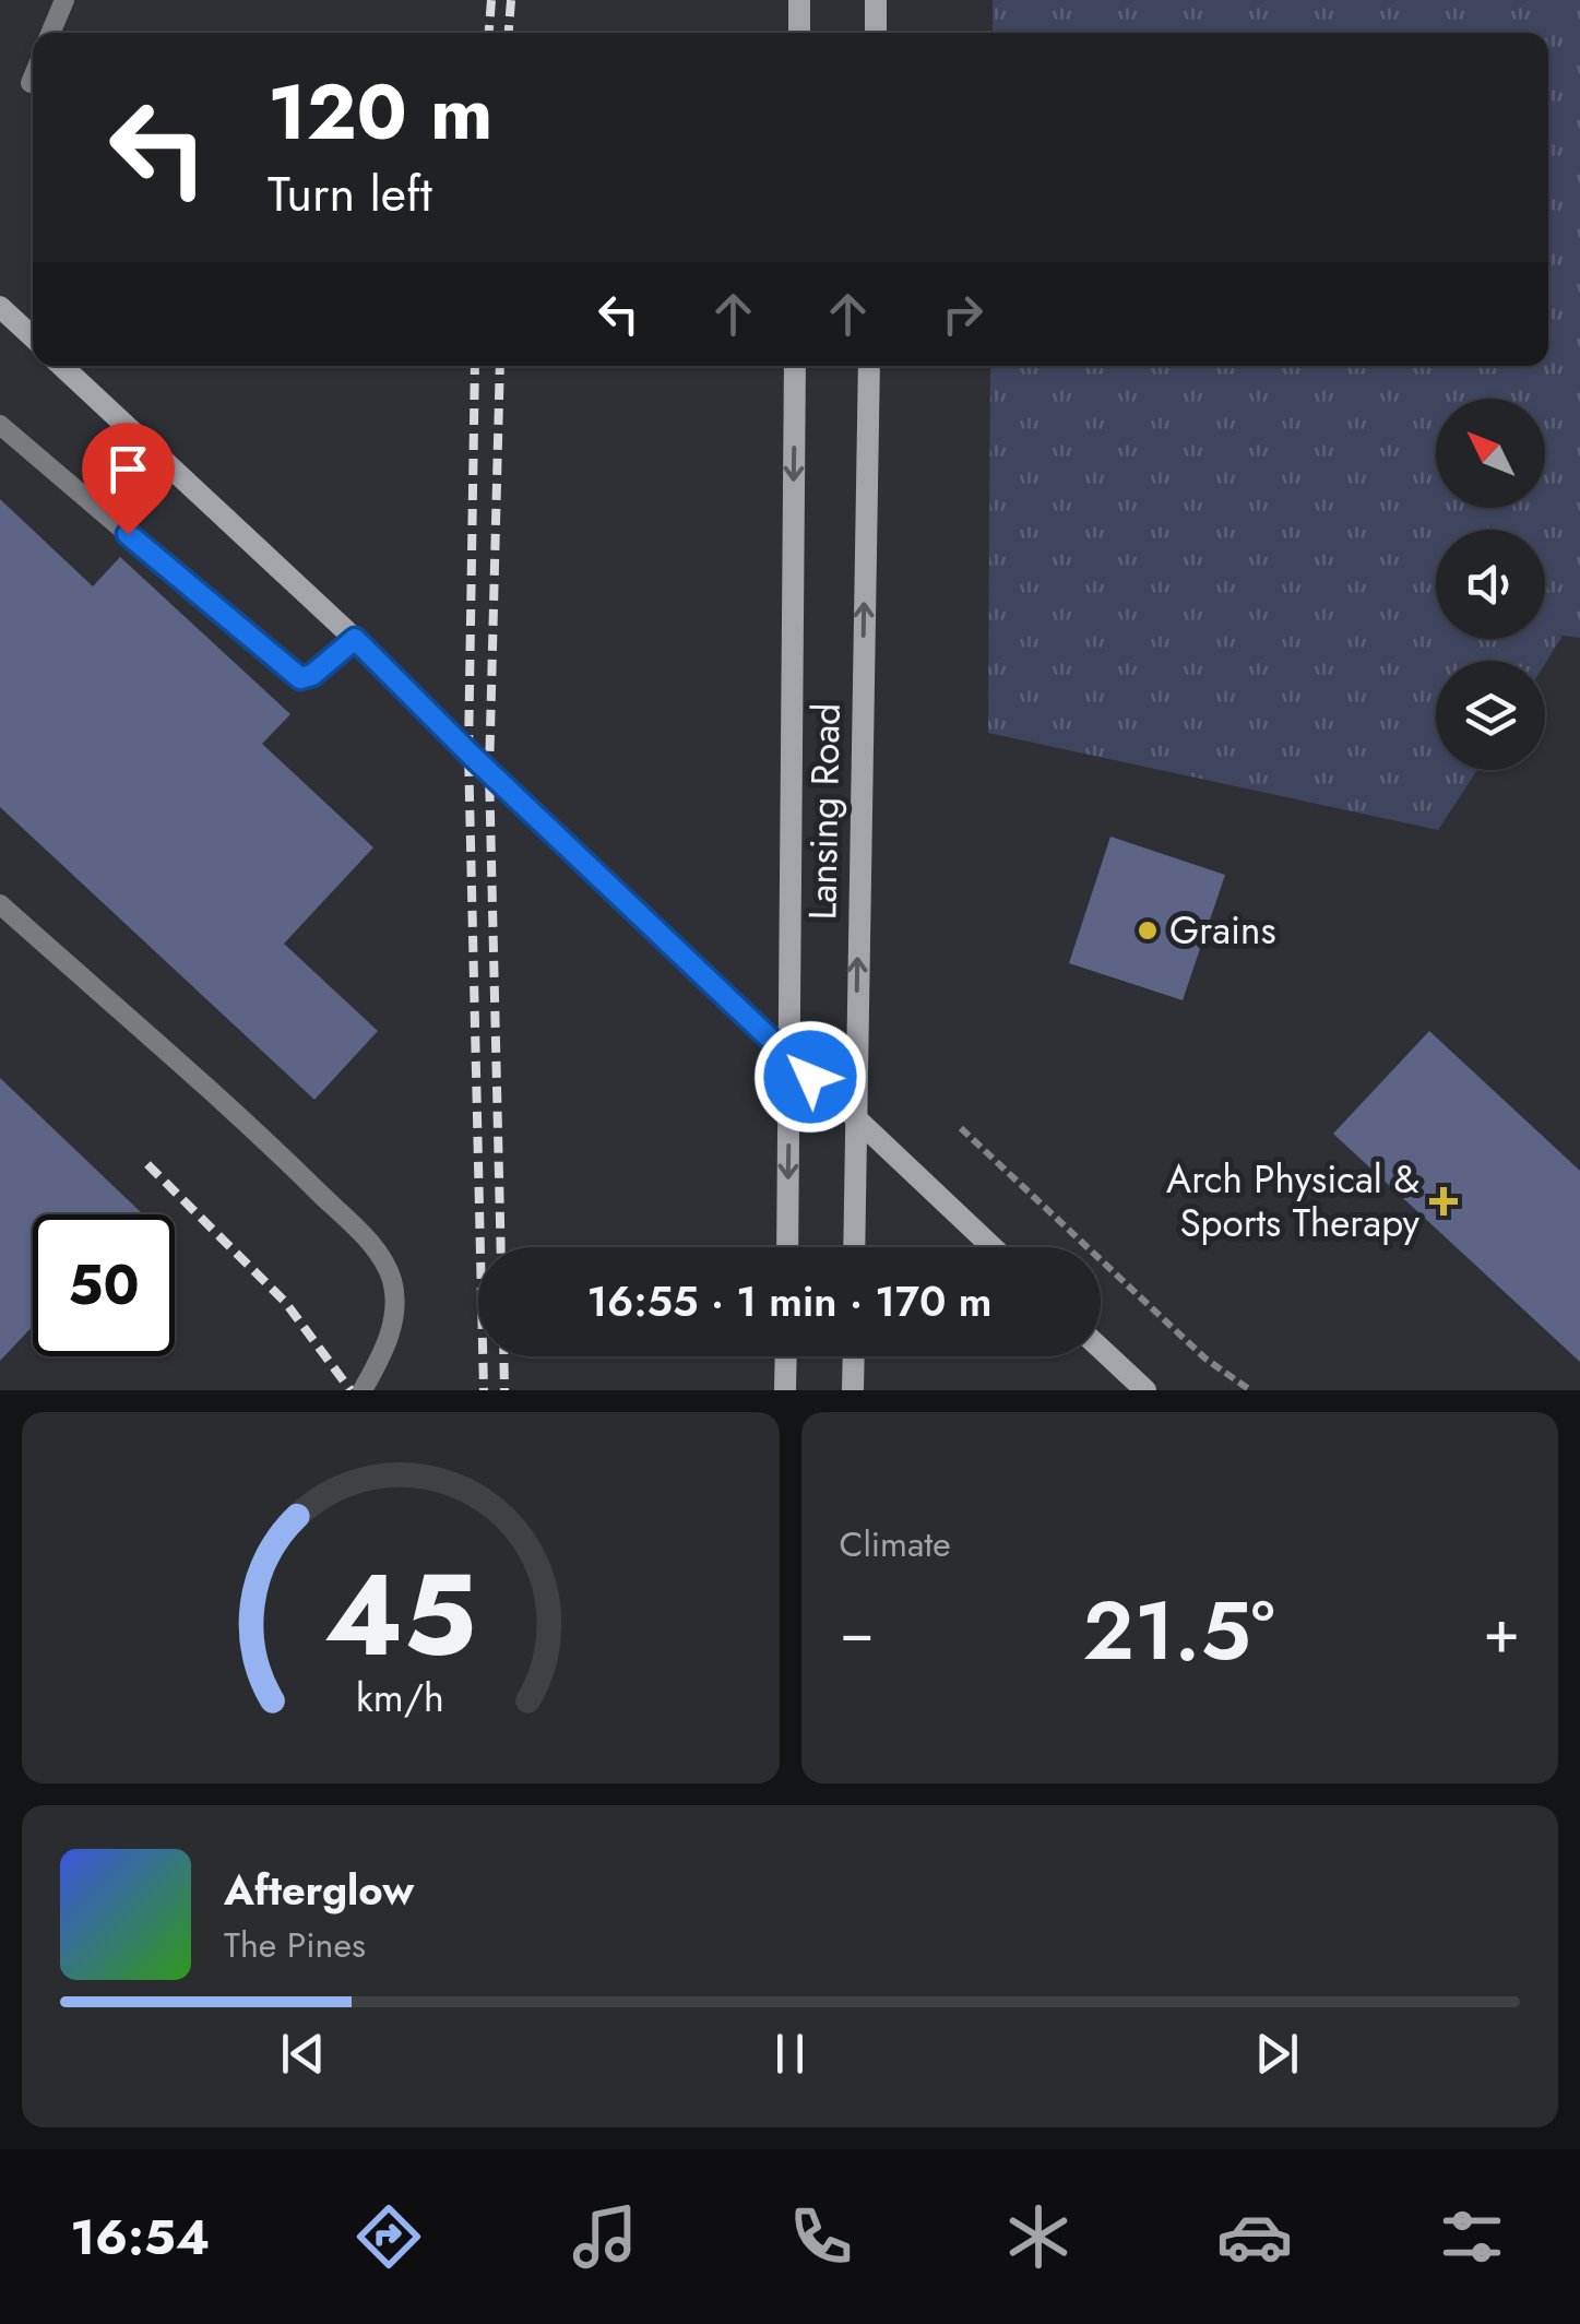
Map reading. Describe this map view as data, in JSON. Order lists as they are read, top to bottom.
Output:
{
  "streets": {
    "main road": ["Lansing Road"]
  },
  "places": {
    "other": ["Grains"],
    "health": ["Arch Physical & Sports Therapy"]
  },
  "north": "top left",
  "page": {
    "turn": ["120 m", "Turn left"],
    "limit": "50",
    "trip": "16:55 · 1 min · 170 m",
    "tile": "Climate",
    "heat": ["−", "21.5°", "+"],
    "song": ["Afterglow", "The Pines"],
    "tabs": "16:54",
    "gauge": ["45", "km/h"]
  }
}
